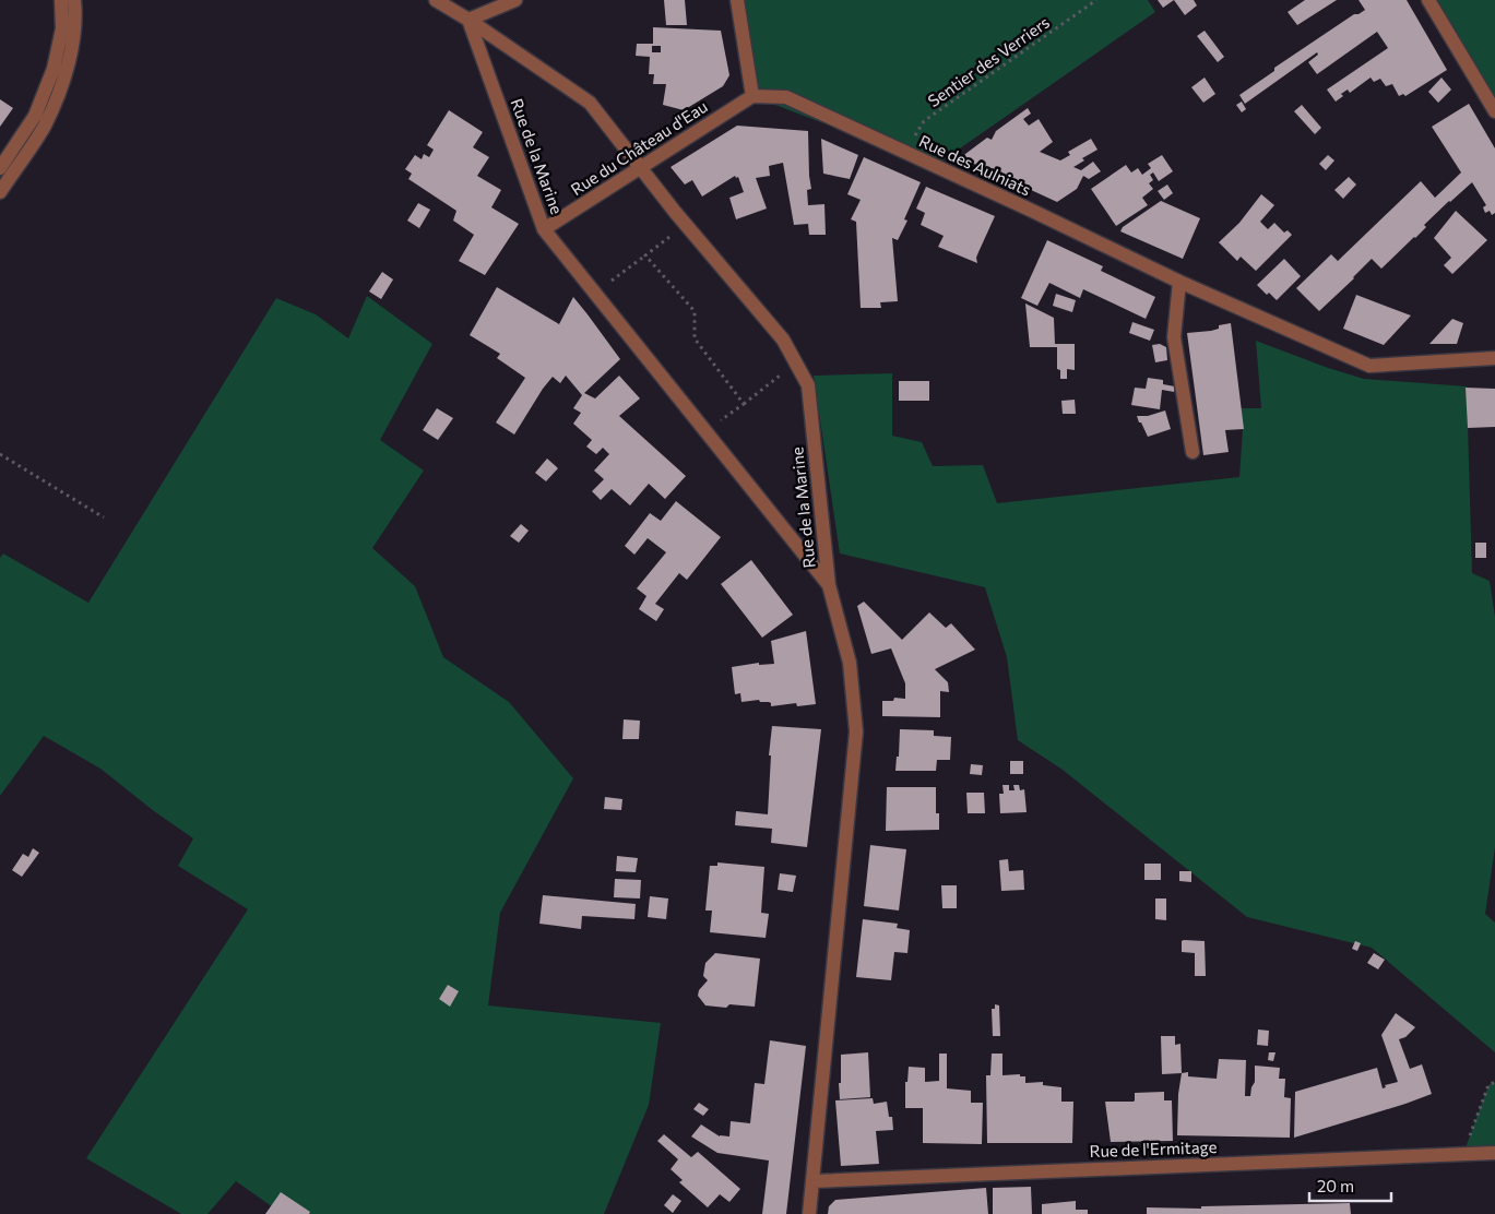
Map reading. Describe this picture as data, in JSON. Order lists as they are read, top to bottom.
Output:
{
  "streets": {
    "street": [
      "Rue du Château d'Eau",
      "Rue de la Marine",
      "Rue des Aulniats",
      "Rue de l'Ermitage"
    ],
    "path": ["Sentier des Verriers"]
  },
  "crossings": [
    ["Sentier des Verriers", "Rue des Aulniats"],
    ["Rue du Château d'Eau", "Rue de la Marine"],
    ["Rue du Château d'Eau", "Rue des Aulniats"]
  ],
  "scale_bar": "20 m"
}
